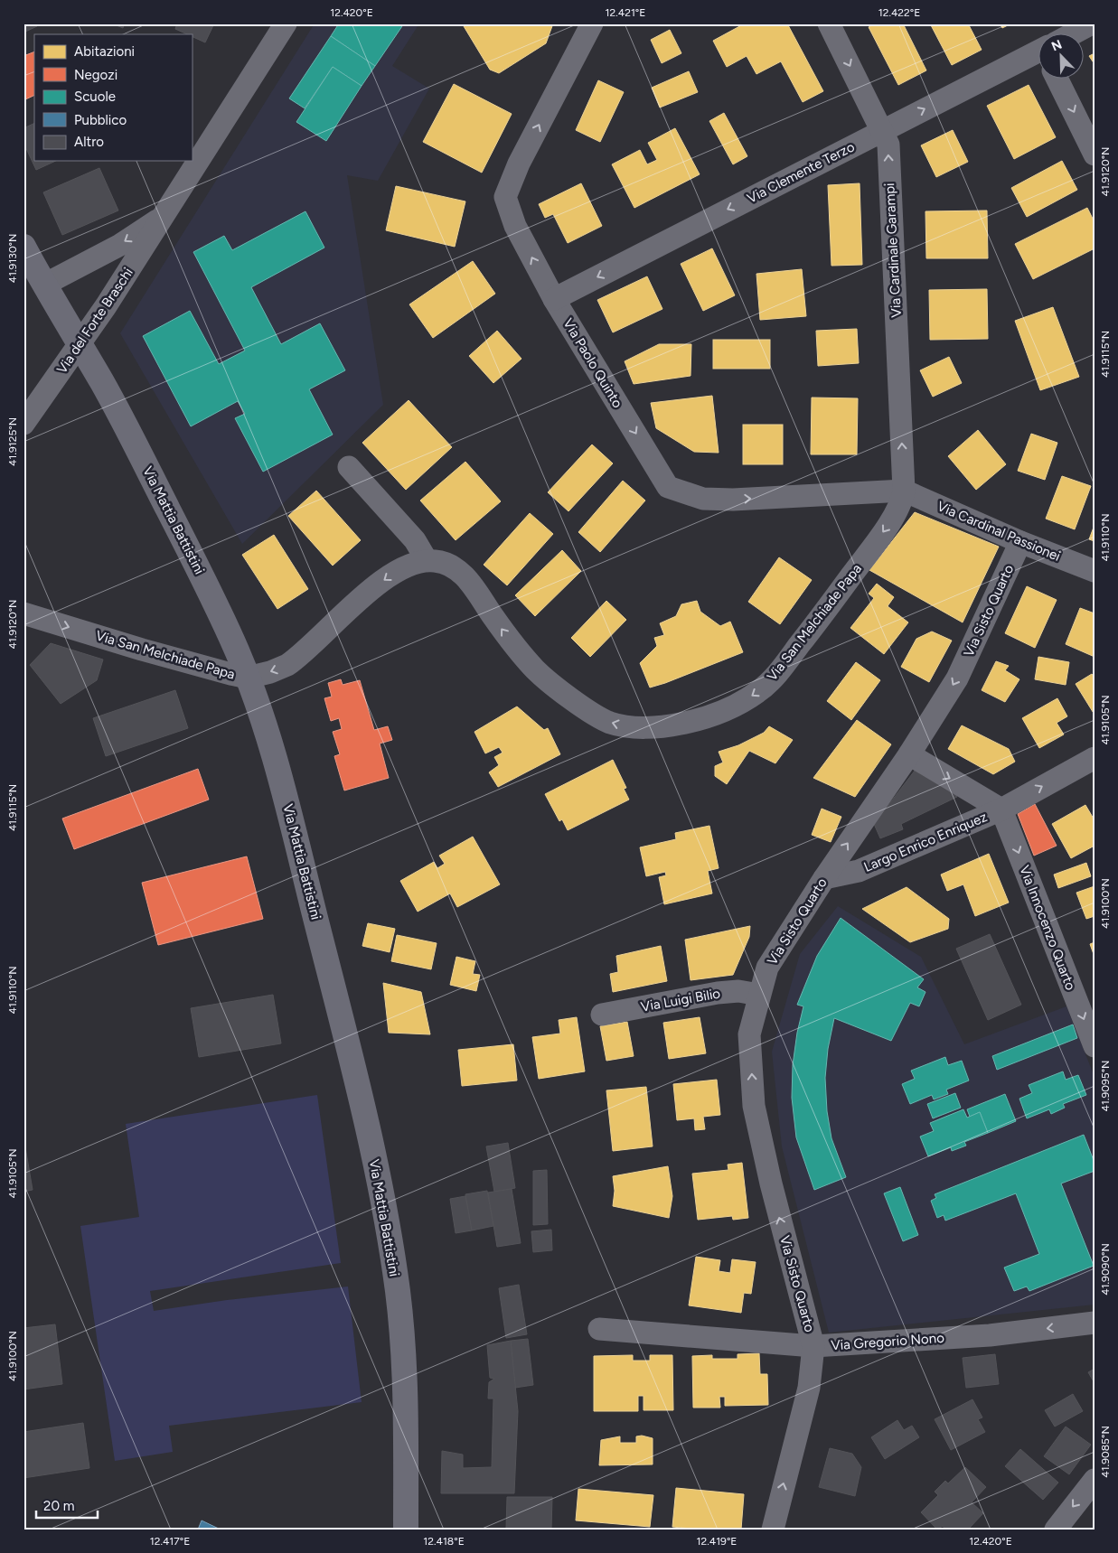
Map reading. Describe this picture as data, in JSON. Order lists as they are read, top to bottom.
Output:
{
  "streets": {
    "main road": ["Via Mattia Battistini"],
    "street": [
      "Via Clemente Terzo",
      "Via Cardinale Garampi",
      "Via del Forte Braschi",
      "Via Paolo Quinto",
      "Via Cardinal Passionei",
      "Via Sisto Quarto",
      "Via San Melchiade Papa",
      "Largo Enrico Enriquez",
      "Via Innocenzo Quarto",
      "Via Luigi Bilio",
      "Via Gregorio Nono"
    ]
  },
  "crossings": [
    ["Via Clemente Terzo", "Via Cardinale Garampi"],
    ["Via Clemente Terzo", "Via Paolo Quinto"],
    ["Via Cardinale Garampi", "Via Paolo Quinto"],
    ["Via Cardinale Garampi", "Via Cardinal Passionei"],
    ["Via Cardinale Garampi", "Via San Melchiade Papa"],
    ["Via del Forte Braschi", "Via Mattia Battistini"],
    ["Via Paolo Quinto", "Via Cardinal Passionei"],
    ["Via Paolo Quinto", "Via San Melchiade Papa"],
    ["Via Mattia Battistini", "Via San Melchiade Papa"],
    ["Via Cardinal Passionei", "Via Sisto Quarto"],
    ["Via Cardinal Passionei", "Via San Melchiade Papa"],
    ["Via Sisto Quarto", "Largo Enrico Enriquez"],
    ["Via Sisto Quarto", "Via Luigi Bilio"],
    ["Via Sisto Quarto", "Via Gregorio Nono"],
    ["Largo Enrico Enriquez", "Via Innocenzo Quarto"]
  ],
  "one_way": ["Largo Enrico Enriquez", "Via Innocenzo Quarto", "Via Gregorio Nono"],
  "legend": [
    "Abitazioni",
    "Negozi",
    "Scuole",
    "Pubblico",
    "Altro"
  ],
  "scale_bar": "20 m",
  "north": "top left",
  "coordinates": [
    "12.420°E",
    "12.421°E",
    "12.422°E",
    "41.9120°N",
    "41.9130°N",
    "41.9115°N",
    "41.9125°N",
    "41.9110°N",
    "41.9105°N",
    "41.9100°N",
    "41.9095°N",
    "41.9090°N",
    "41.9085°N",
    "12.417°E",
    "12.418°E",
    "12.419°E"
  ]
}
